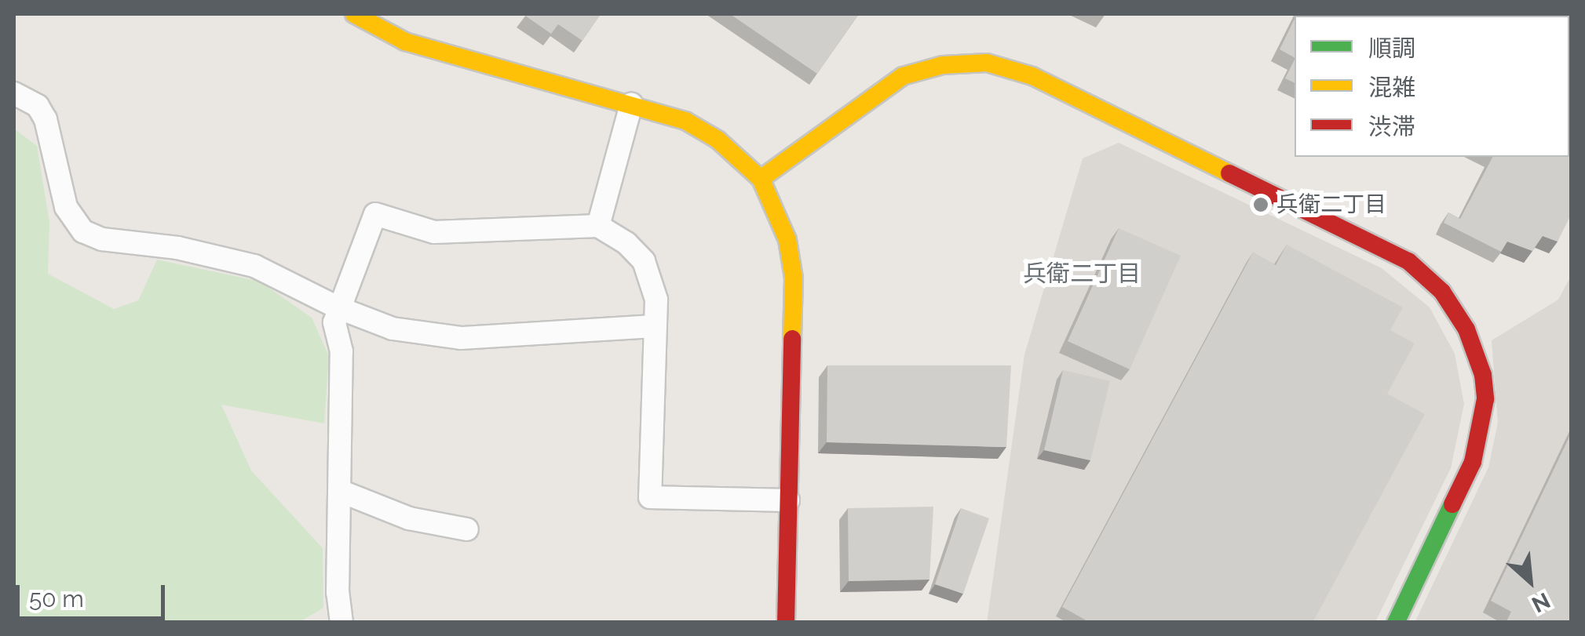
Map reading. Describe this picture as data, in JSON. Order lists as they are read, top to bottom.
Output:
{
  "districts": ["兵衛二丁目"],
  "places": ["兵衛二丁目"],
  "legend": ["順調", "混雑", "渋滞"],
  "scale_bar": "50 m",
  "north": "bottom right"
}
